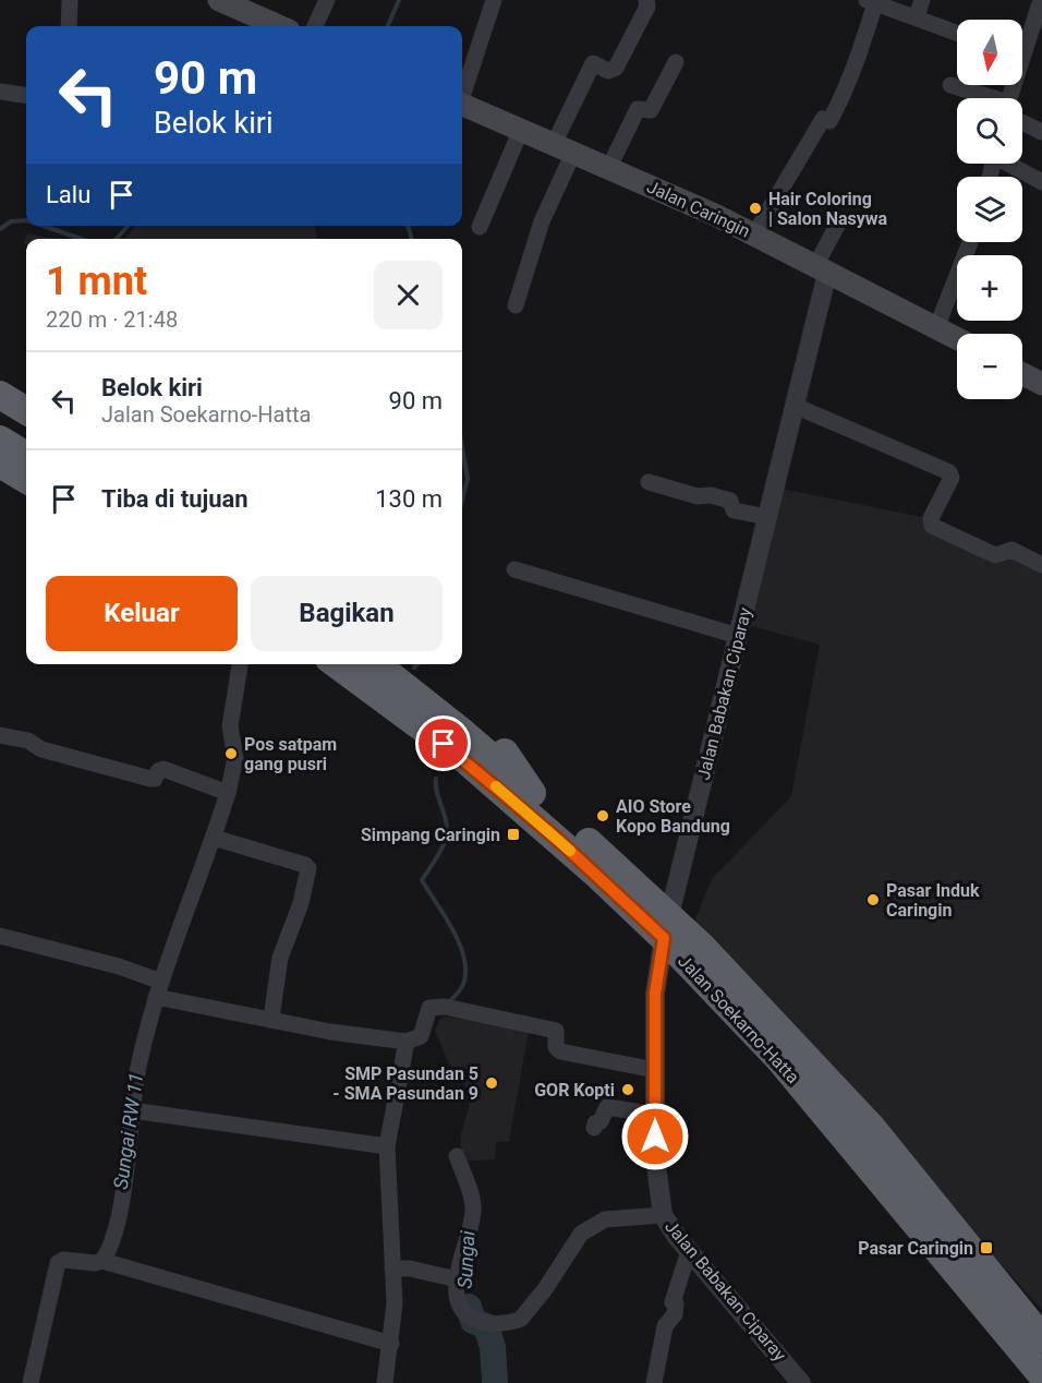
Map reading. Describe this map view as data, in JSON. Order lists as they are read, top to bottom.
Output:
{
  "streets": {
    "highway": ["Jalan Soekarno-Hatta"],
    "main road": ["Jalan Caringin"],
    "street": ["Jalan Babakan Ciparay"]
  },
  "crossings": [
    ["Jalan Caringin", "Jalan Babakan Ciparay"],
    ["Jalan Babakan Ciparay", "Jalan Soekarno-Hatta"]
  ],
  "water": ["Sungai RW 11", "Sungai"],
  "places": {
    "other": [
      "Hair Coloring | Salon Nasywa",
      "Pos satpam gang pusri",
      "AIO Store Kopo Bandung",
      "Pasar Induk Caringin",
      "SMP Pasundan 5 - SMA Pasundan 9",
      "GOR Kopti"
    ],
    "transit": ["Simpang Caringin", "Pasar Caringin"]
  },
  "north": "bottom",
  "page": {
    "map_buttons": ["+", "−"],
    "turn": ["90 m", "Belok kiri"],
    "then": "Lalu",
    "heading": ["1 mnt", "220 m · 21:48"],
    "list": [
      {
        "name": "Belok kiri",
        "note": "Jalan Soekarno-Hatta",
        "value": "90 m"
      },
      {
        "name": "Tiba di tujuan",
        "value": "130 m"
      }
    ],
    "buttons": ["Keluar", "Bagikan"]
  }
}
